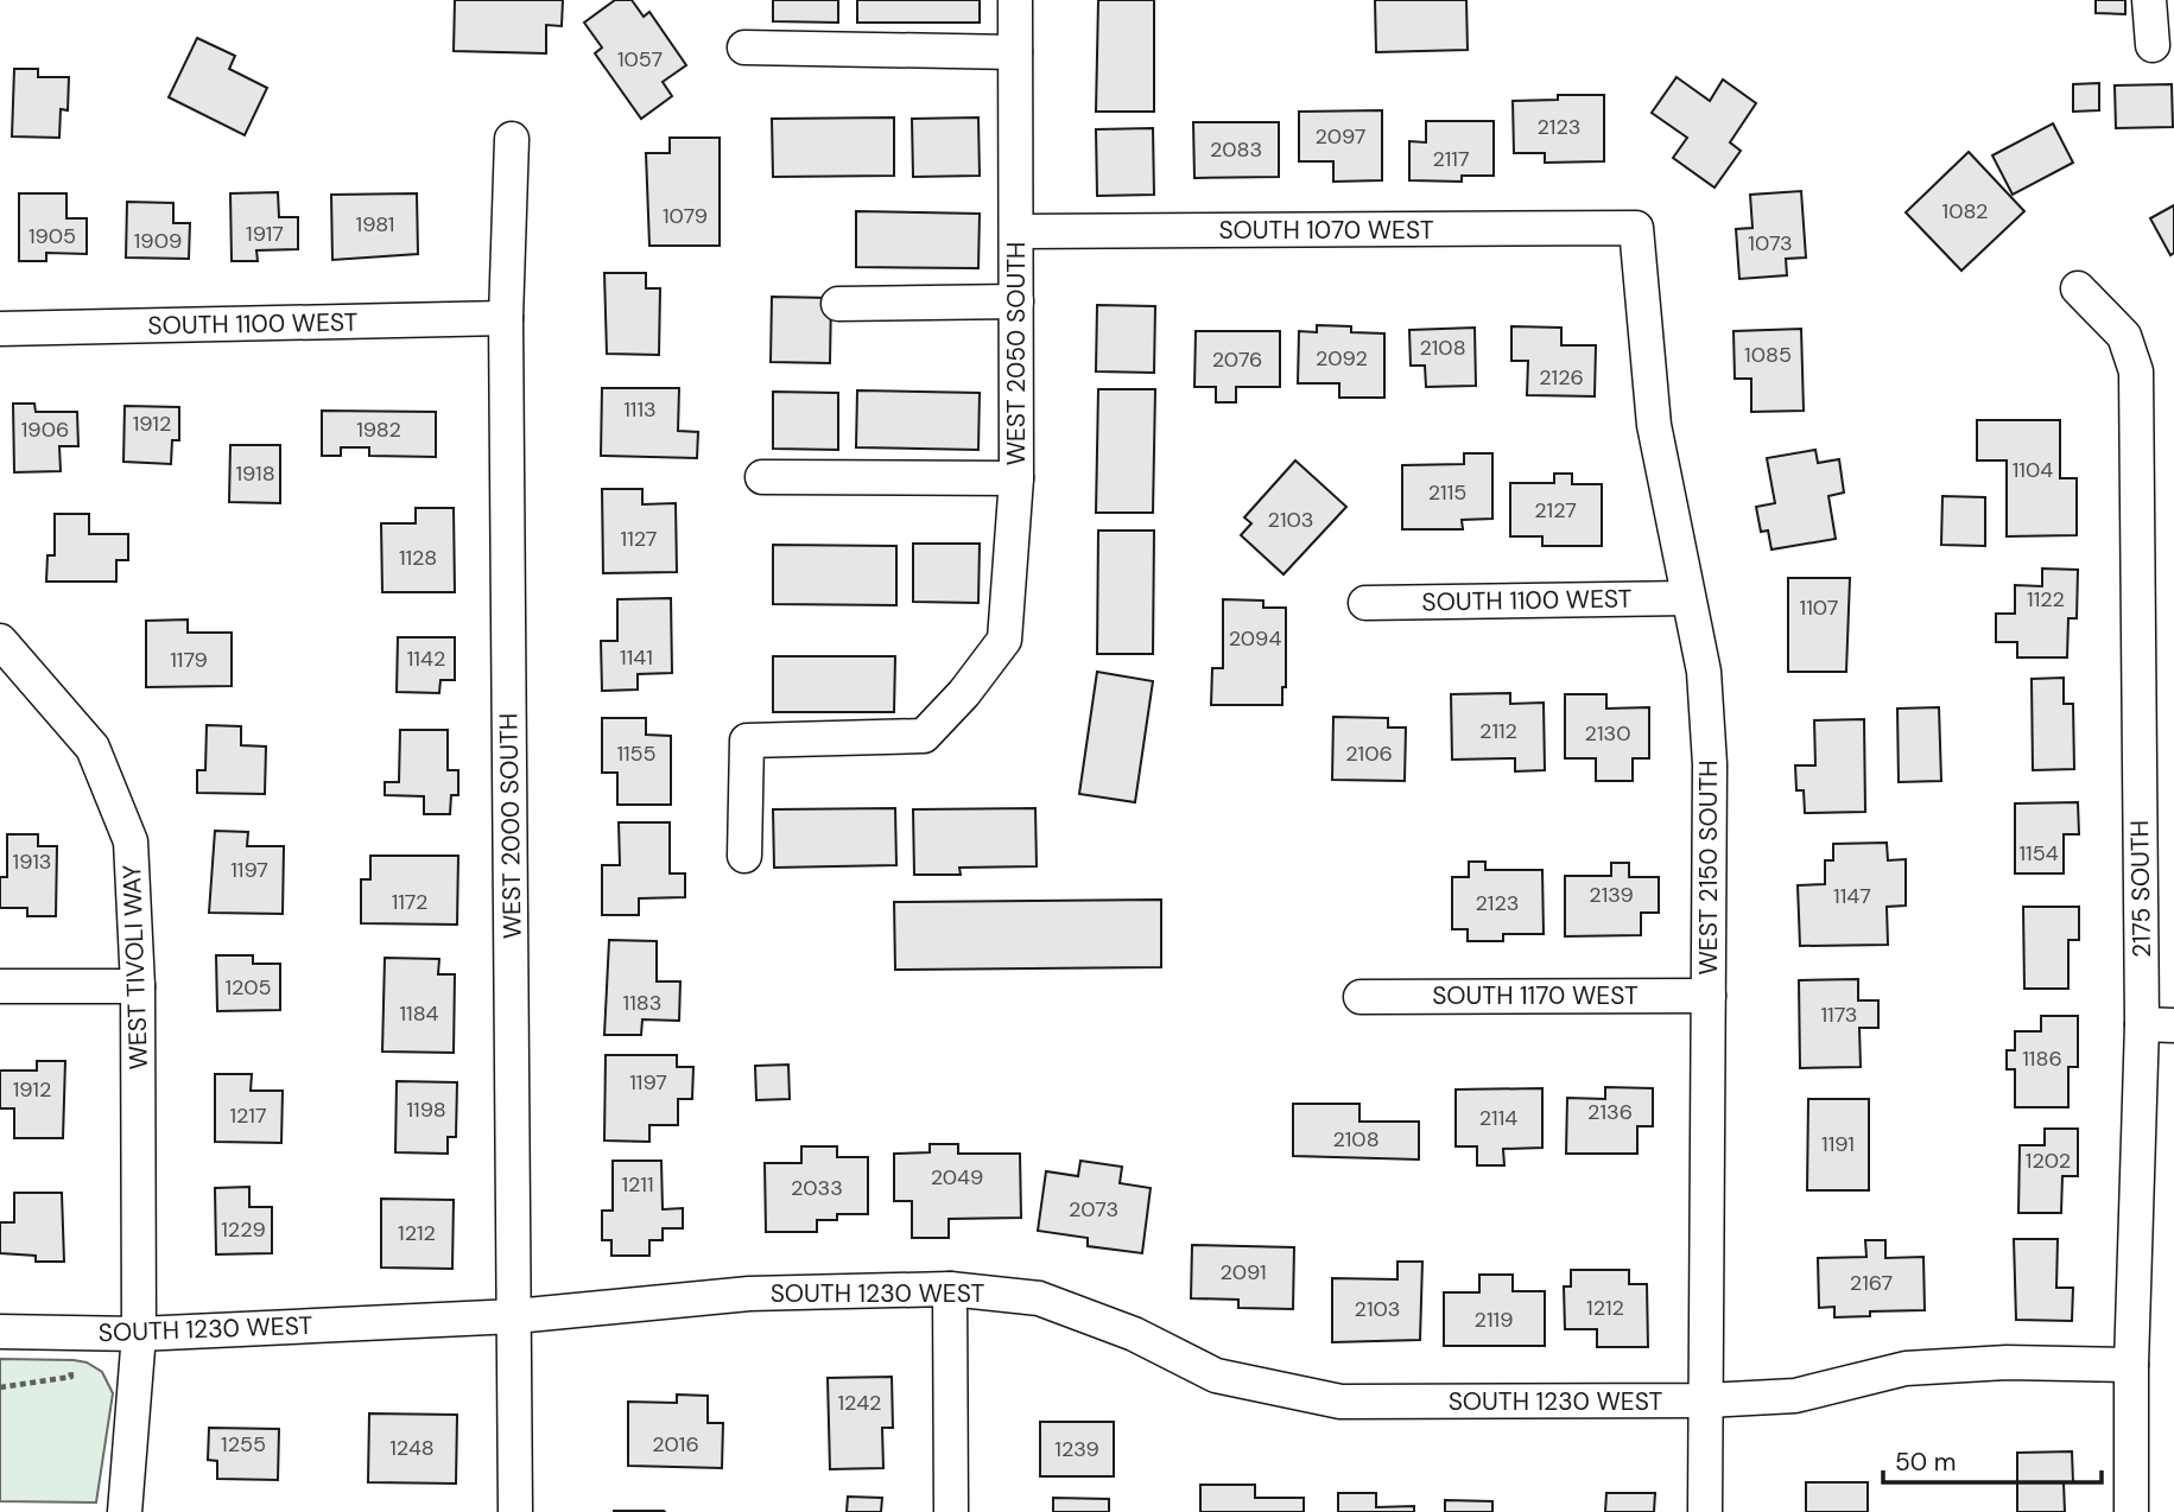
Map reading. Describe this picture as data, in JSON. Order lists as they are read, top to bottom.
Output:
{
  "streets": {
    "street": [
      "SOUTH 1070 WEST",
      "SOUTH 1100 WEST",
      "WEST 2050 SOUTH",
      "WEST 2000 SOUTH",
      "WEST 2150 SOUTH",
      "2175 SOUTH",
      "WEST TIVOLI WAY",
      "SOUTH 1170 WEST",
      "SOUTH 1230 WEST"
    ]
  },
  "crossings": [
    ["SOUTH 1070 WEST", "WEST 2050 SOUTH"],
    ["SOUTH 1070 WEST", "WEST 2150 SOUTH"],
    ["SOUTH 1100 WEST", "WEST 2000 SOUTH"],
    ["SOUTH 1100 WEST", "WEST 2150 SOUTH"],
    ["WEST 2000 SOUTH", "SOUTH 1230 WEST"],
    ["WEST 2150 SOUTH", "SOUTH 1170 WEST"],
    ["WEST 2150 SOUTH", "SOUTH 1230 WEST"],
    ["2175 SOUTH", "SOUTH 1230 WEST"],
    ["WEST TIVOLI WAY", "SOUTH 1230 WEST"]
  ],
  "house_numbers": [
    "1057",
    "2123",
    "2097",
    "2083",
    "2117",
    "1082",
    "1079",
    "1981",
    "1917",
    "1905",
    "1909",
    "1073",
    "2108",
    "1085",
    "2092",
    "2076",
    "2126",
    "1113",
    "1912",
    "1906",
    "1982",
    "1104",
    "1918",
    "2115",
    "2127",
    "2103",
    "1127",
    "1128",
    "1122",
    "1107",
    "2094",
    "1141",
    "1142",
    "1179",
    "2112",
    "2130",
    "1155",
    "2106",
    "1154",
    "1913",
    "1197",
    "2139",
    "1147",
    "1172",
    "2123",
    "1205",
    "1183",
    "1184",
    "1173",
    "1186",
    "1197",
    "1912",
    "1198",
    "2136",
    "1217",
    "2114",
    "2108",
    "1191",
    "1202",
    "2049",
    "1211",
    "2033",
    "2073",
    "1229",
    "1212",
    "2091",
    "2167",
    "1212",
    "2103",
    "2119",
    "1242",
    "1255",
    "2016",
    "1248",
    "1239"
  ],
  "scale_bar": "50 m"
}
